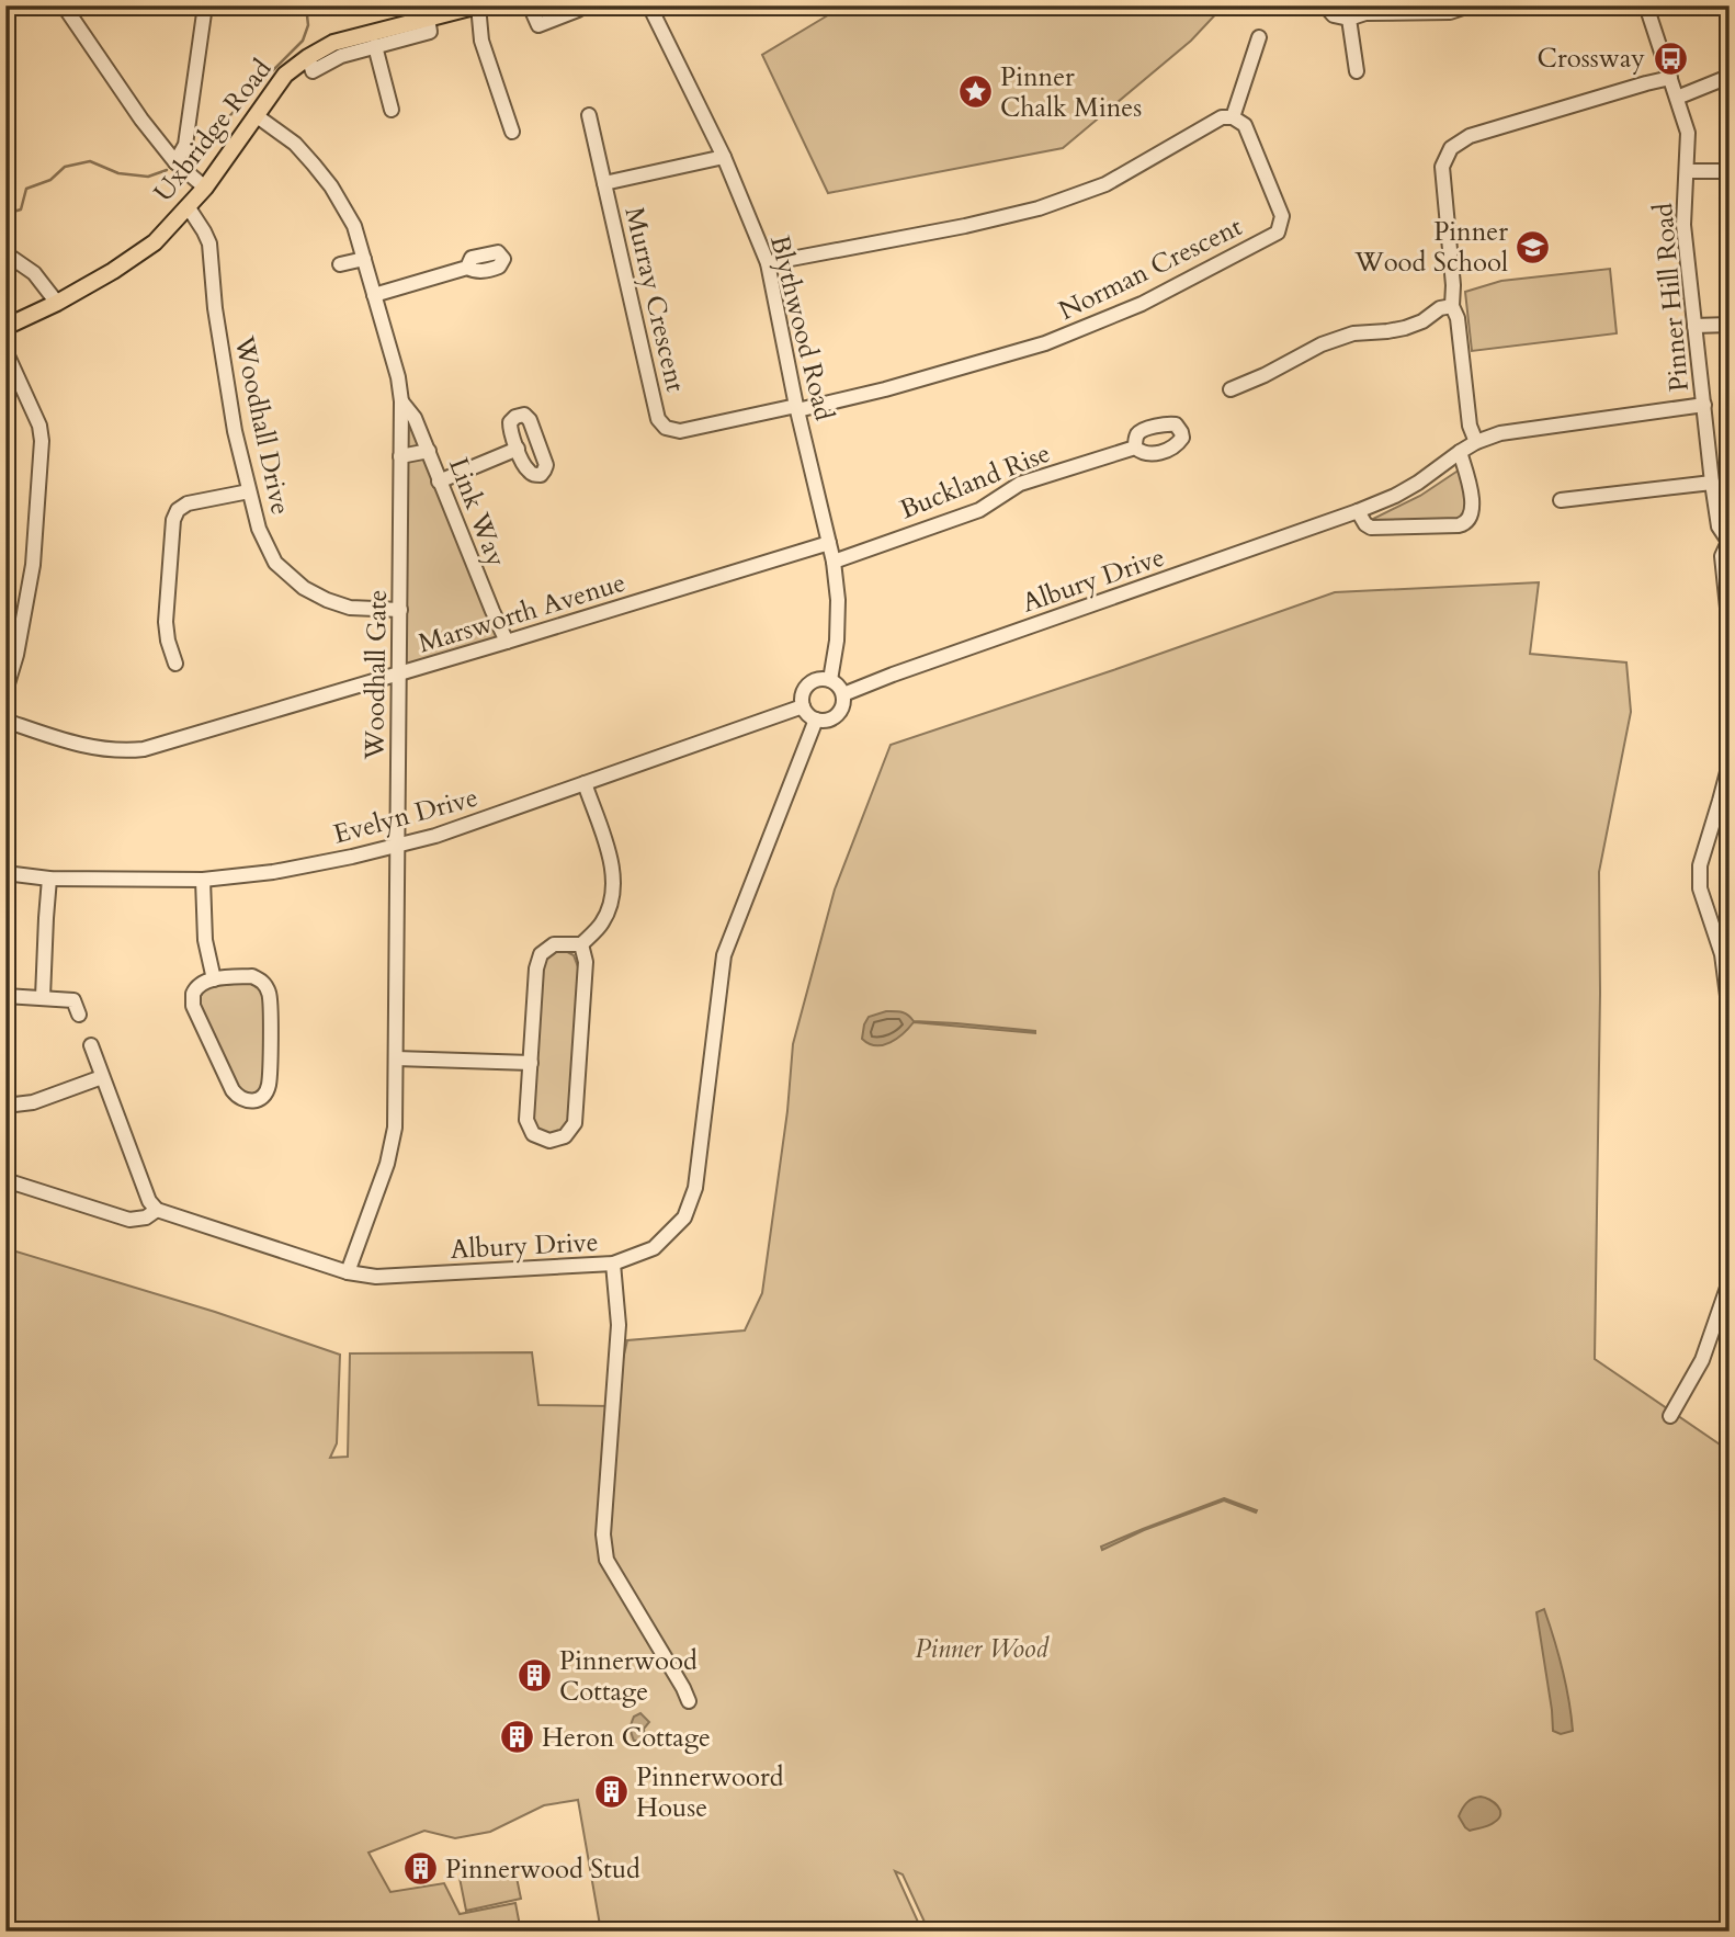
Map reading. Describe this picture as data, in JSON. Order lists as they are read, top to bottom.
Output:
{
  "streets": {
    "main road": ["Uxbridge Road"],
    "street": [
      "Norman Crescent",
      "Pinner Hill Road",
      "Murray Crescent",
      "Blythwood Road",
      "Woodhall Drive",
      "Buckland Rise",
      "Link Way",
      "Albury Drive",
      "Marsworth Avenue",
      "Woodhall Gate",
      "Evelyn Drive"
    ]
  },
  "crossings": [
    ["Uxbridge Road", "Woodhall Drive"],
    ["Uxbridge Road", "Woodhall Gate"],
    ["Norman Crescent", "Murray Crescent"],
    ["Norman Crescent", "Blythwood Road"],
    ["Pinner Hill Road", "Albury Drive"],
    ["Murray Crescent", "Blythwood Road"],
    ["Blythwood Road", "Buckland Rise"],
    ["Blythwood Road", "Albury Drive"],
    ["Blythwood Road", "Marsworth Avenue"],
    ["Blythwood Road", "Evelyn Drive"],
    ["Woodhall Drive", "Woodhall Gate"],
    ["Link Way", "Marsworth Avenue"],
    ["Link Way", "Woodhall Gate"],
    ["Albury Drive", "Woodhall Gate"],
    ["Albury Drive", "Evelyn Drive"],
    ["Marsworth Avenue", "Woodhall Gate"],
    ["Woodhall Gate", "Evelyn Drive"]
  ],
  "parks": ["Pinner Wood"],
  "places": {
    "bus stop": ["Crossway"],
    "place": ["Pinner Chalk Mines"],
    "school or university": ["Pinner Wood School"],
    "building": [
      "Pinnerwood Cottage",
      "Heron Cottage",
      "Pinnerwoord House",
      "Pinnerwood Stud"
    ]
  }
}
